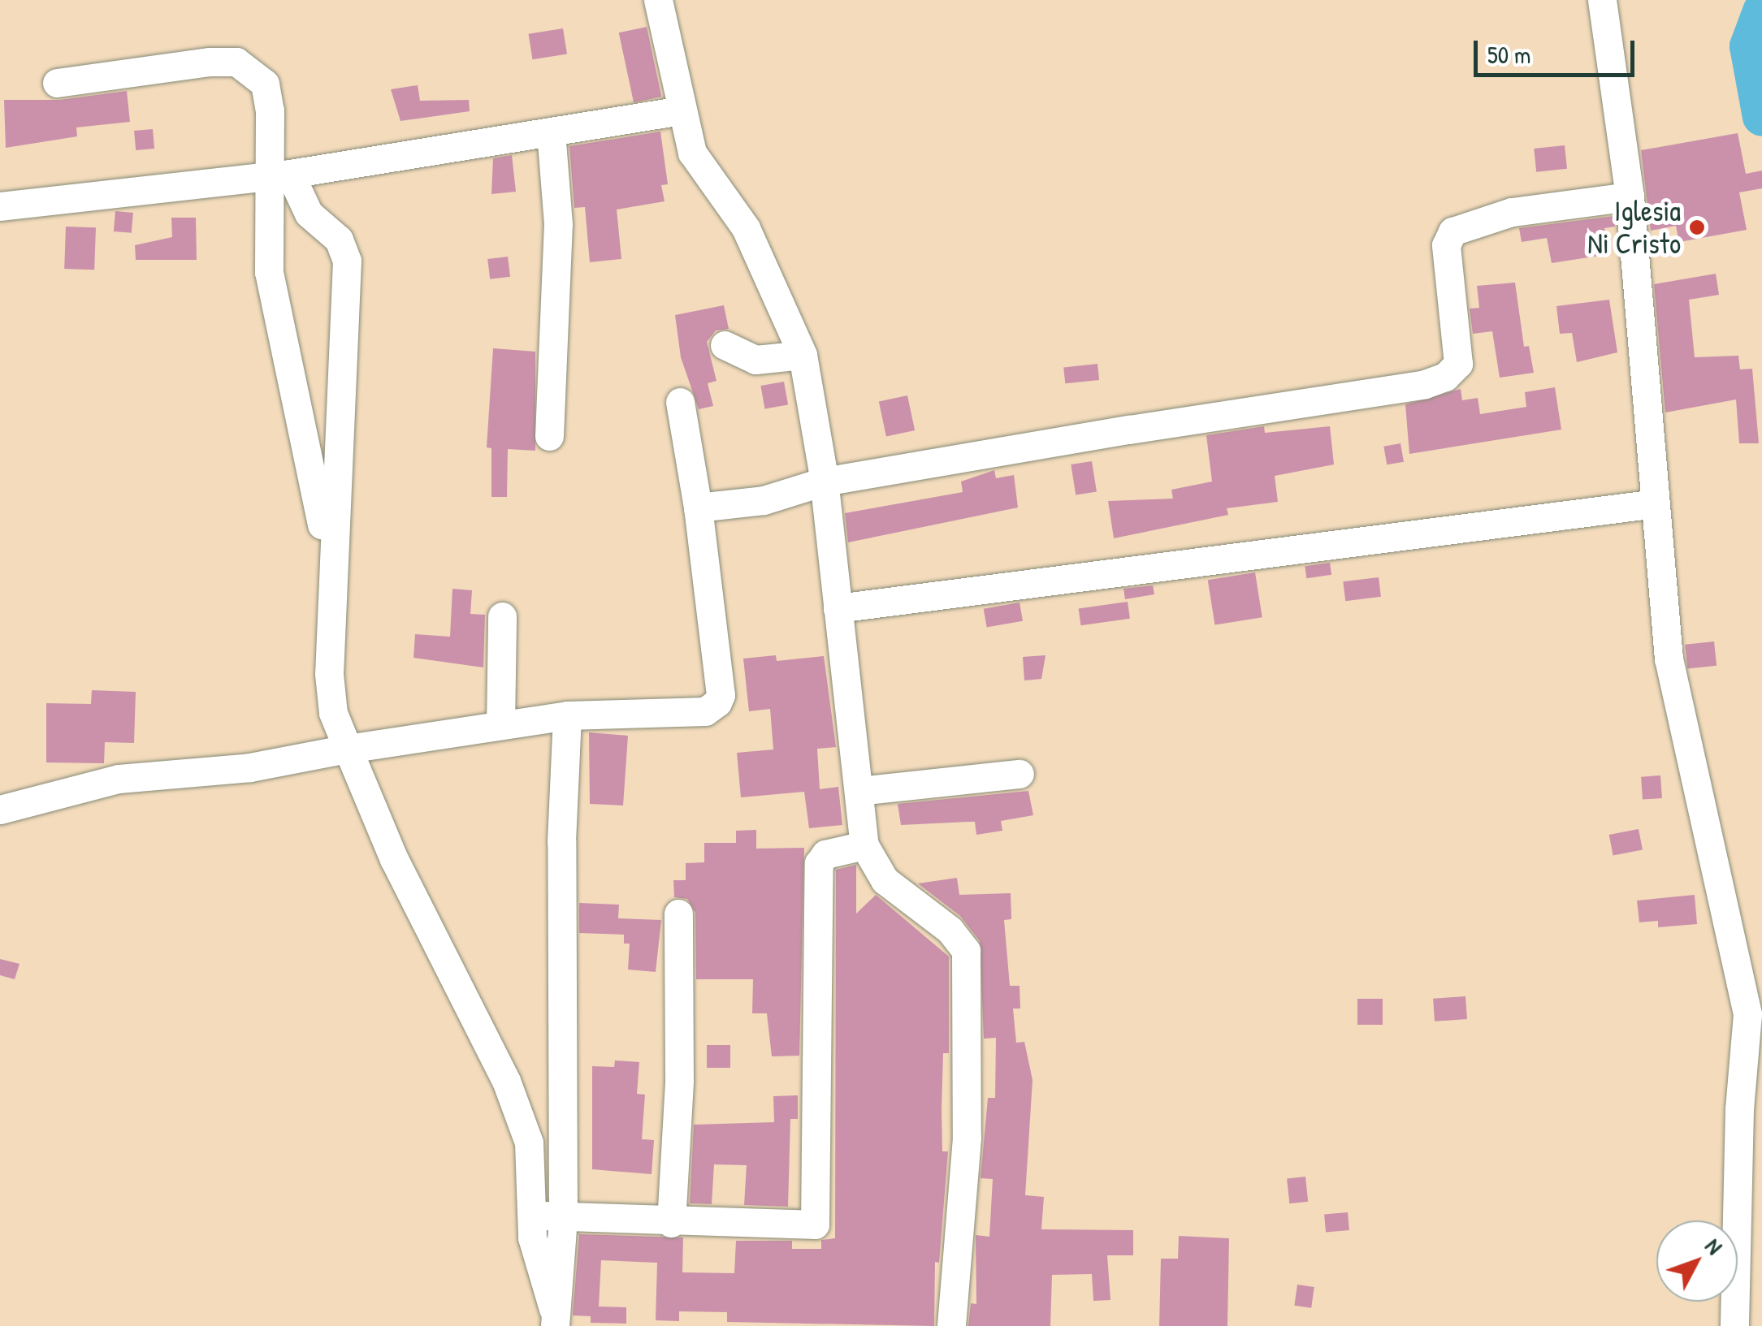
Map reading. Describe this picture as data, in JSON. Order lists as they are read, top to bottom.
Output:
{
  "places": ["Iglesia Ni Cristo"],
  "scale_bar": "50 m",
  "north": "top right"
}
